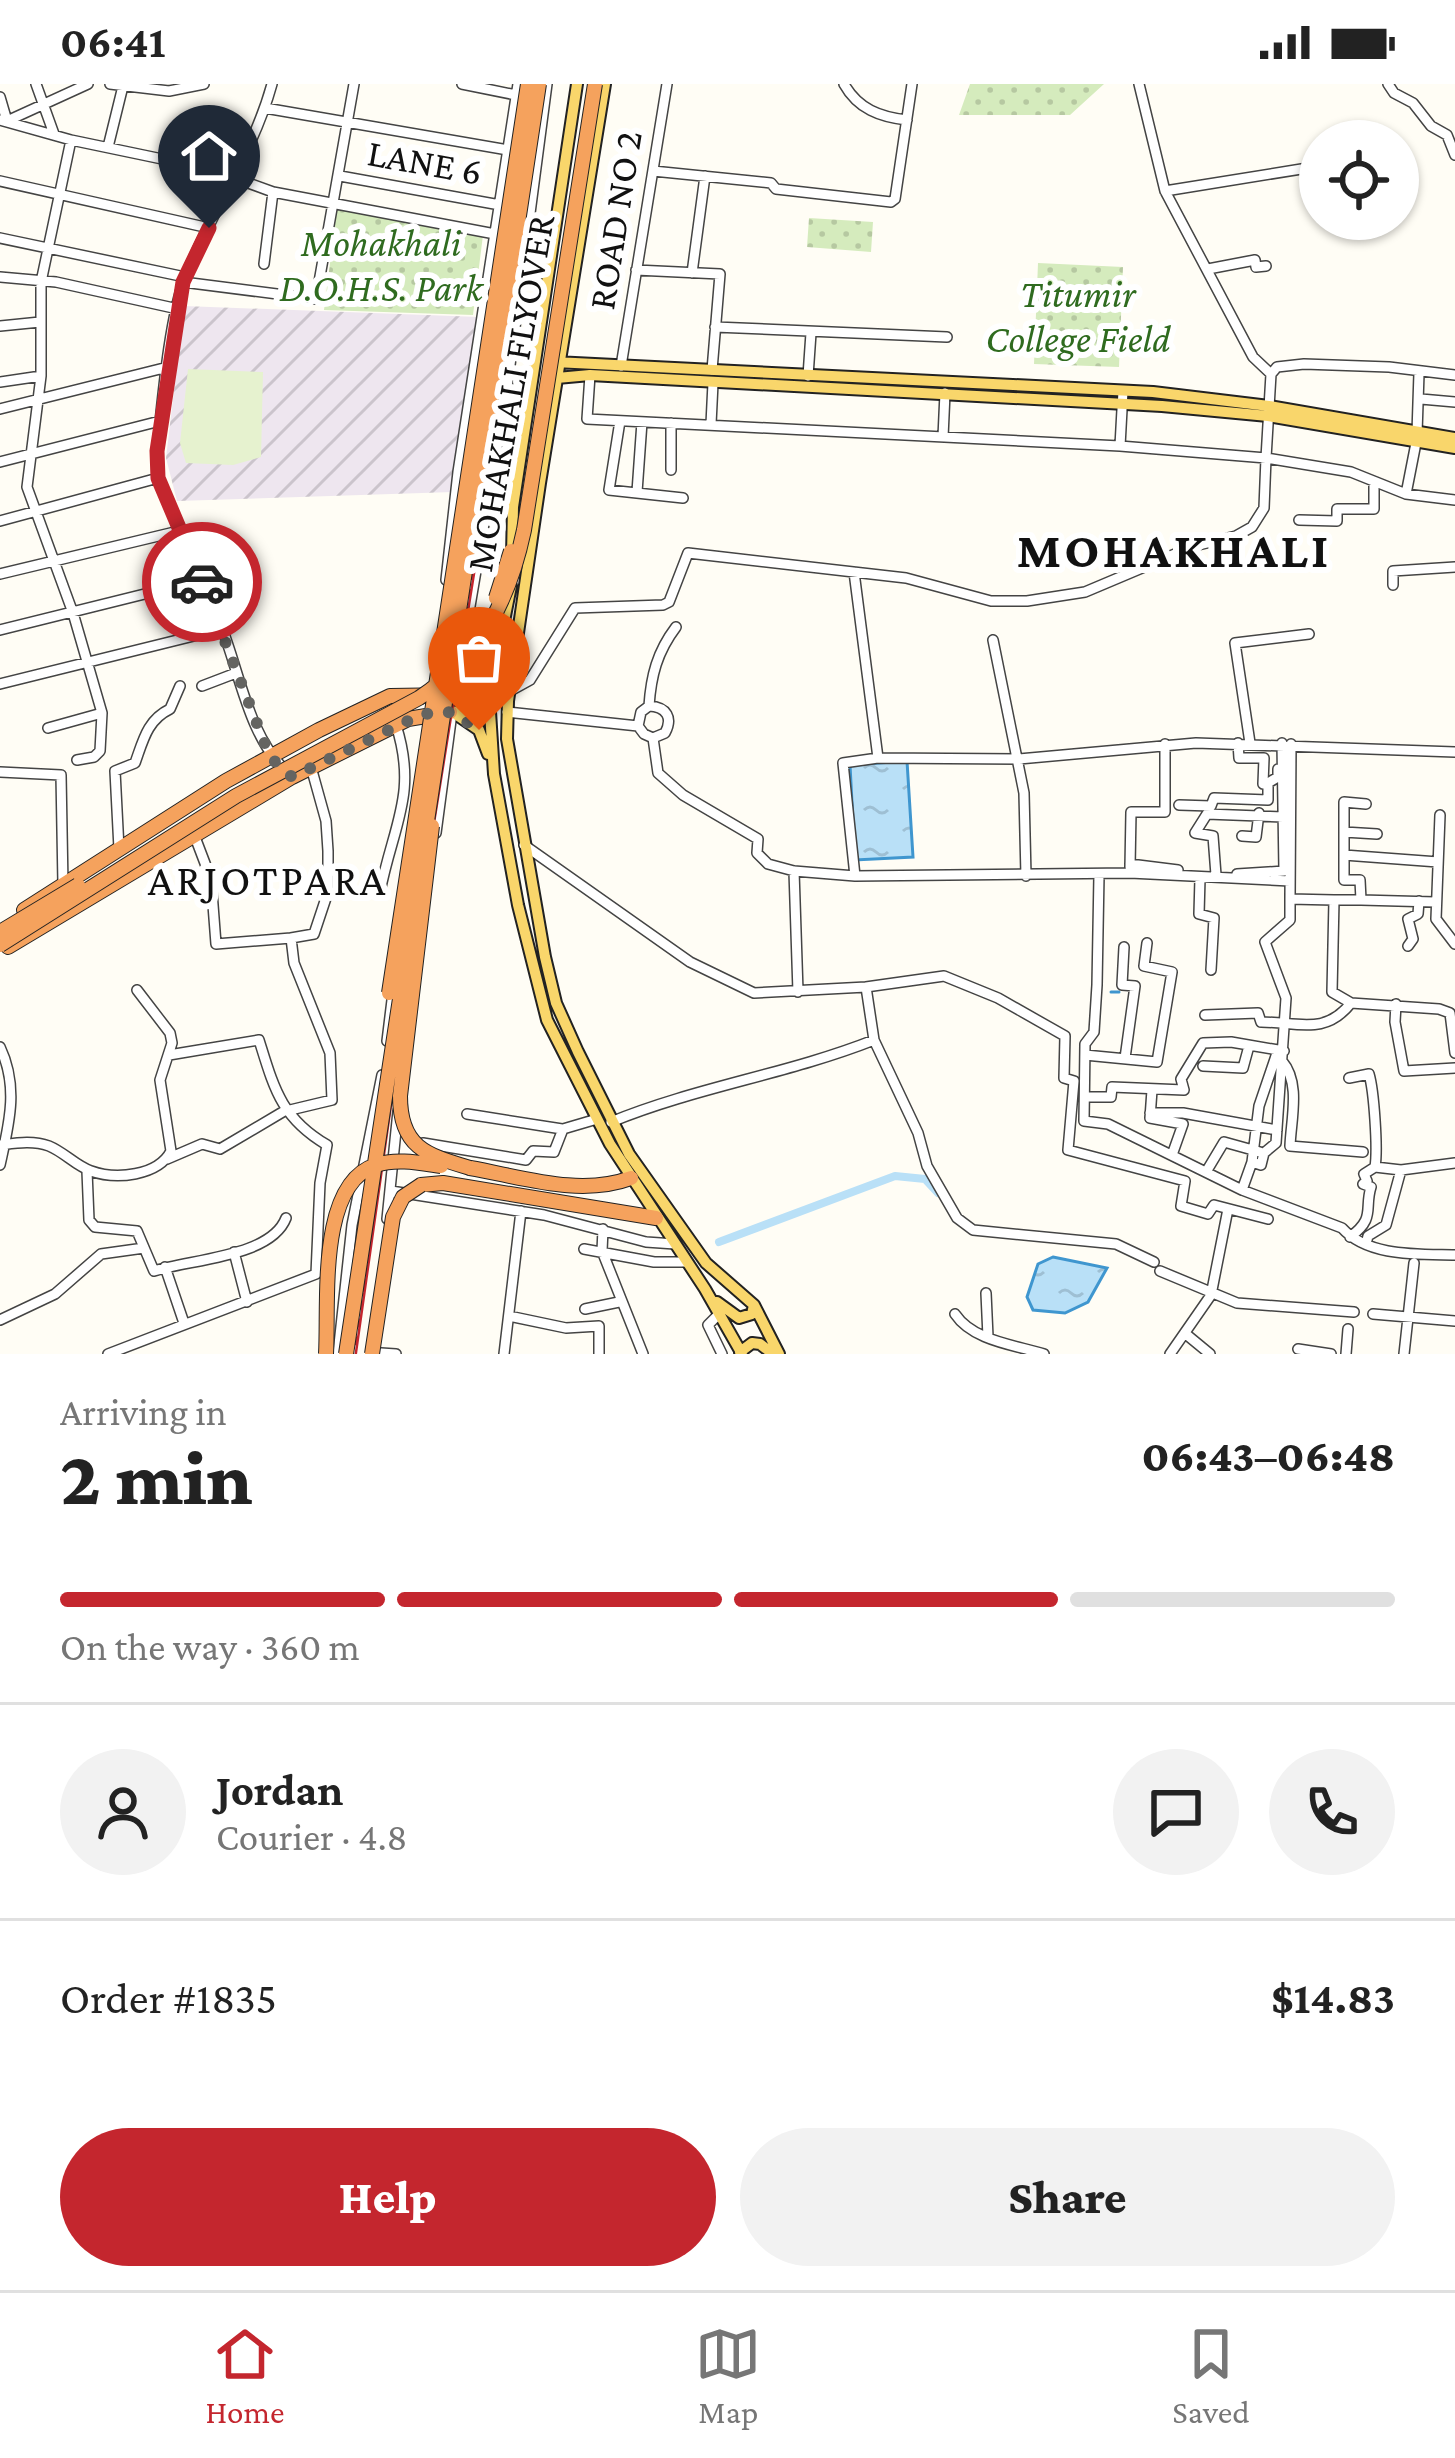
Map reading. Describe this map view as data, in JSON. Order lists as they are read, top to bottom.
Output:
{
  "streets": {
    "highway": ["MOHAKHALI FLYOVER"],
    "street": ["LANE 6", "ROAD NO 2"]
  },
  "districts": ["MOHAKHALI", "ARJOTPARA"],
  "parks": ["Mohakhali D.O.H.S. Park", "Titumir College Field"],
  "page": {
    "status": "06:41",
    "heading": ["2 min", "Arriving in", "06:43–06:48"],
    "panel": [
      "Jordan",
      "Courier · 4.8",
      "Order #1835",
      "$14.83"
    ],
    "bar": "On the way · 360 m",
    "buttons": ["Help", "Share"],
    "tabs": ["Home", "Map", "Saved"]
  }
}
